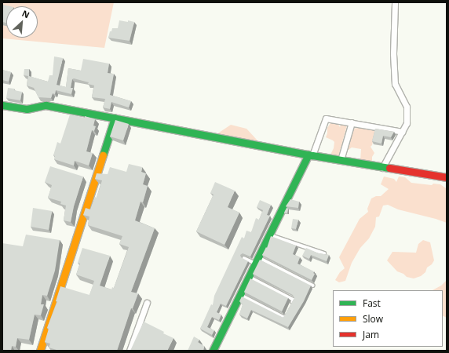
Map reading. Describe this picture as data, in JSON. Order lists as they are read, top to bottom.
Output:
{
  "legend": ["Fast", "Slow", "Jam"],
  "north": "top right"
}
